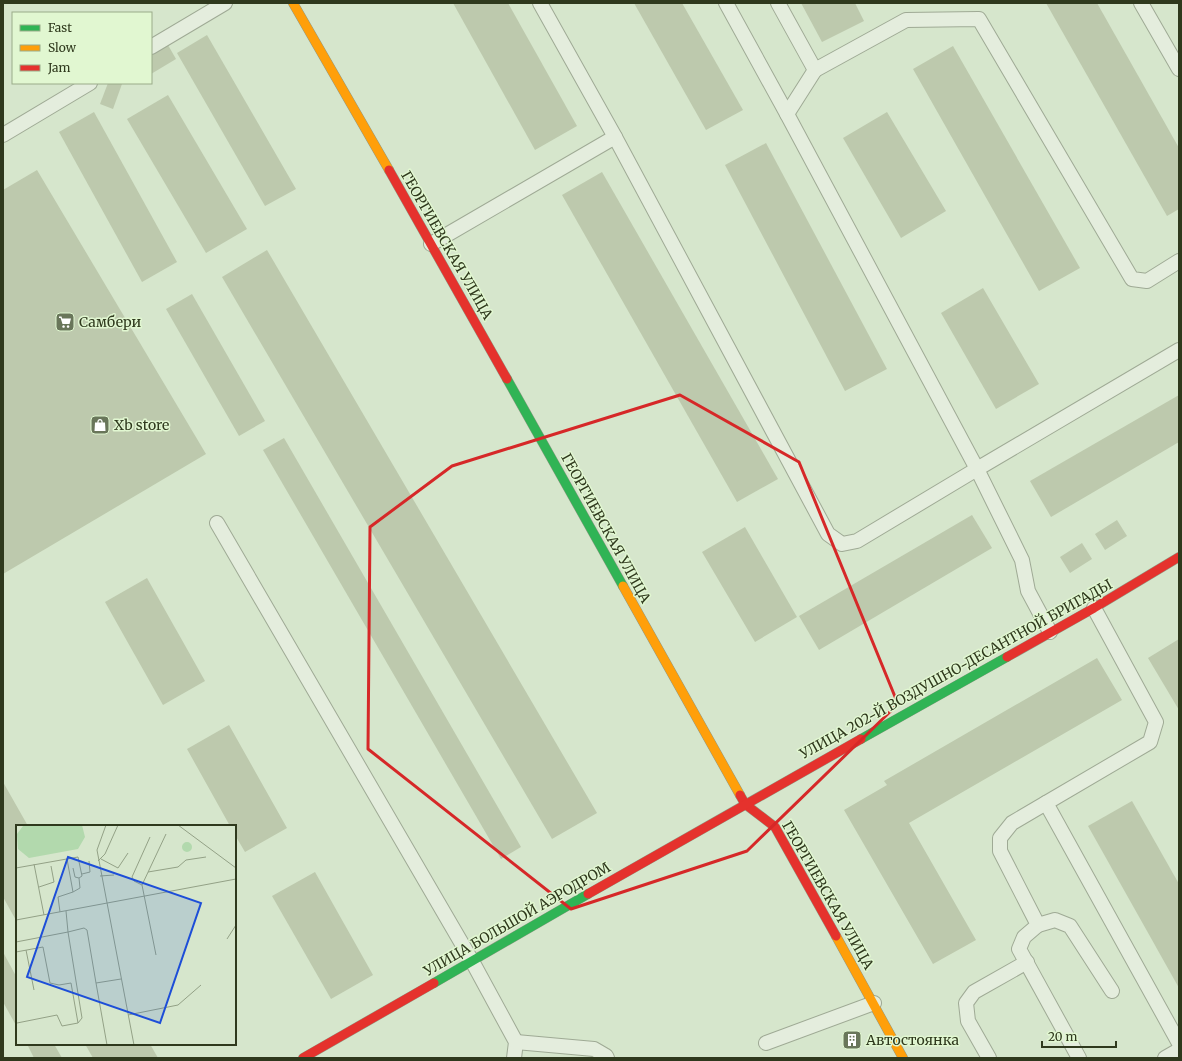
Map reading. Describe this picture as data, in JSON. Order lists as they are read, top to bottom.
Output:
{
  "streets": {
    "street": ["ГЕОРГИЕВСКАЯ УЛИЦА", "УЛИЦА 202-Й ВОЗДУШНО-ДЕСАНТНОЙ БРИГАДЫ", "УЛИЦА БОЛЬШОЙ АЭРОДРОМ"]
  },
  "crossings": [
    ["ГЕОРГИЕВСКАЯ УЛИЦА", "УЛИЦА 202-Й ВОЗДУШНО-ДЕСАНТНОЙ БРИГАДЫ"],
    ["ГЕОРГИЕВСКАЯ УЛИЦА", "УЛИЦА БОЛЬШОЙ АЭРОДРОМ"],
    ["УЛИЦА 202-Й ВОЗДУШНО-ДЕСАНТНОЙ БРИГАДЫ", "УЛИЦА БОЛЬШОЙ АЭРОДРОМ"]
  ],
  "places": {
    "supermarket": ["Самбери"],
    "shop": ["Xb store"],
    "building": ["Автостоянка"]
  },
  "legend": ["Fast", "Slow", "Jam"],
  "scale_bar": "20 m"
}
